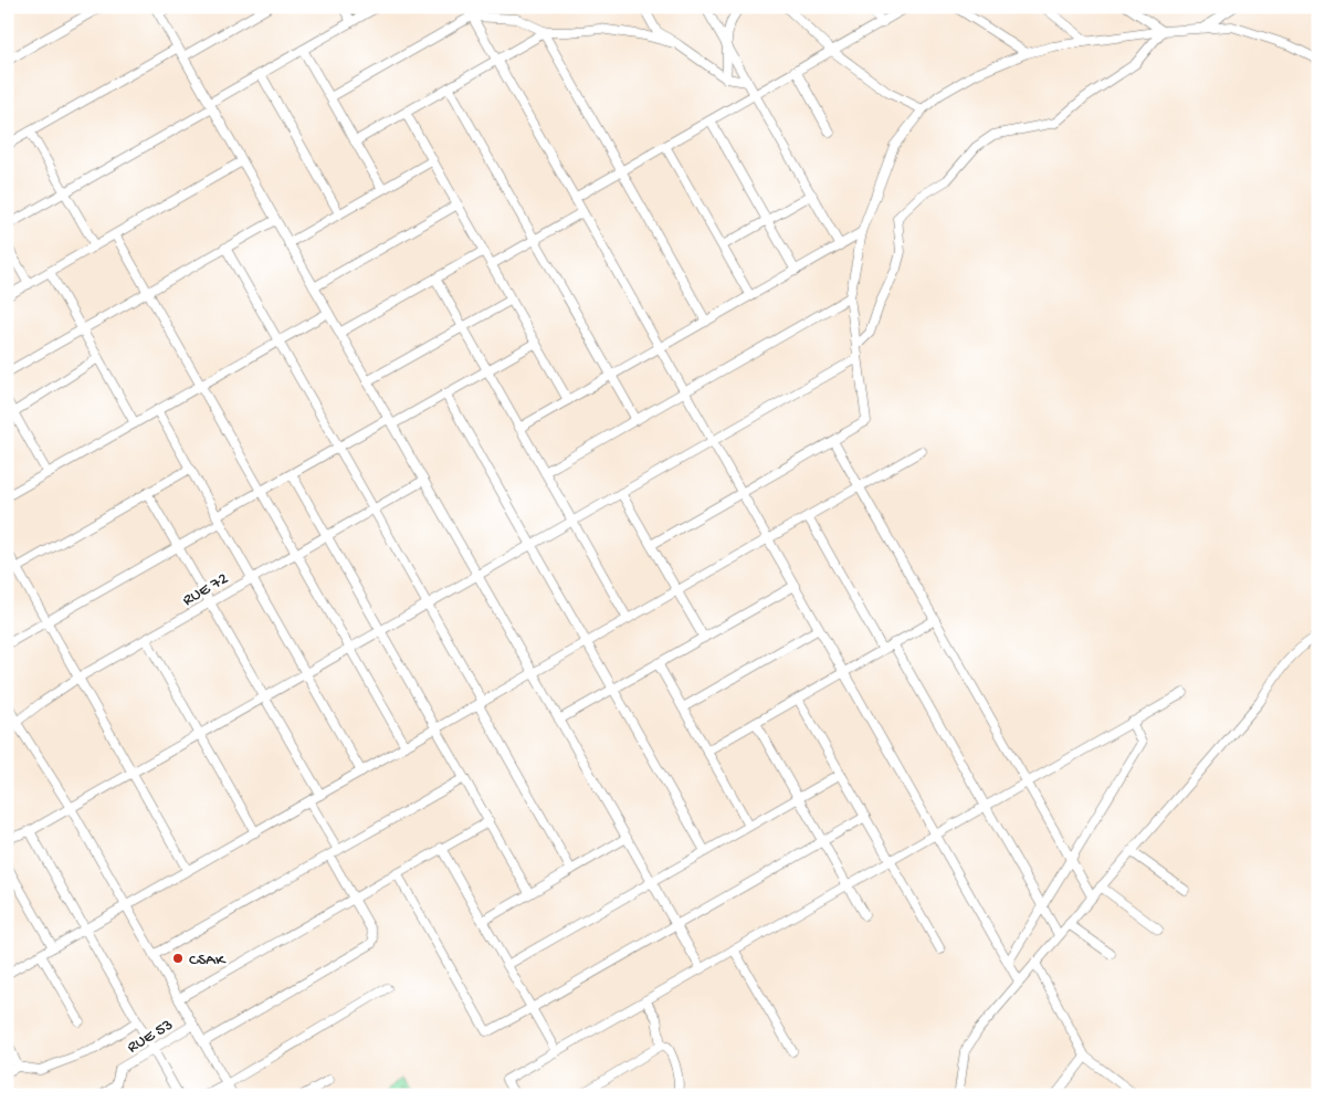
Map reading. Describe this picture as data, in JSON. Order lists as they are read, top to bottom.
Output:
{
  "streets": {
    "street": ["RUE 72", "RUE 53"]
  },
  "places": ["CSAK"]
}
